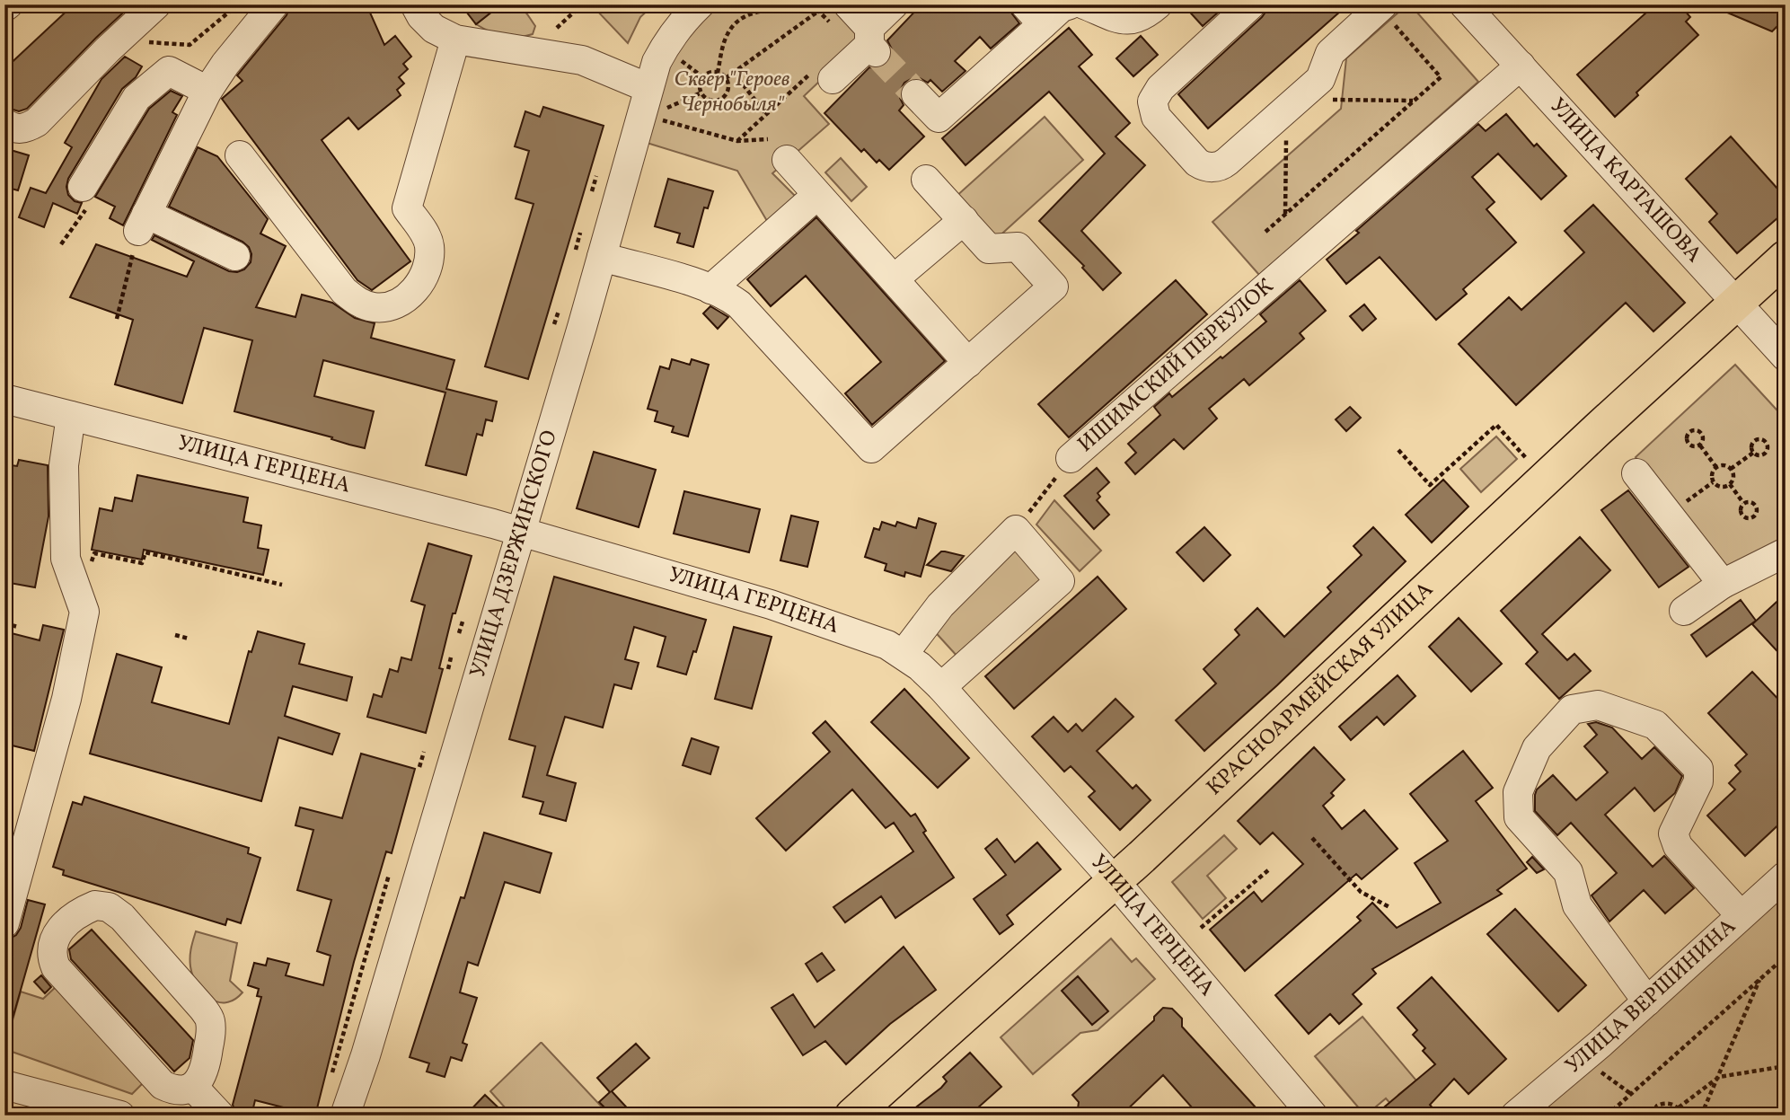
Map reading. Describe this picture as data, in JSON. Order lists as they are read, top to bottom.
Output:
{
  "streets": {
    "main road": ["КРАСНОАРМЕЙСКАЯ УЛИЦА"],
    "street": [
      "УЛИЦА КАРТАШОВА",
      "ИШИМСКИЙ ПЕРЕУЛОК",
      "УЛИЦА ГЕРЦЕНА",
      "УЛИЦА ДЗЕРЖИНСКОГО",
      "УЛИЦА ВЕРШИНИНА"
    ]
  },
  "crossings": [
    ["УЛИЦА КАРТАШОВА", "ИШИМСКИЙ ПЕРЕУЛОК"],
    ["УЛИЦА КАРТАШОВА", "КРАСНОАРМЕЙСКАЯ УЛИЦА"],
    ["УЛИЦА ГЕРЦЕНА", "УЛИЦА ДЗЕРЖИНСКОГО"],
    ["УЛИЦА ГЕРЦЕНА", "КРАСНОАРМЕЙСКАЯ УЛИЦА"]
  ],
  "parks": ["Сквер \"Героев Чернобыля\""]
}
